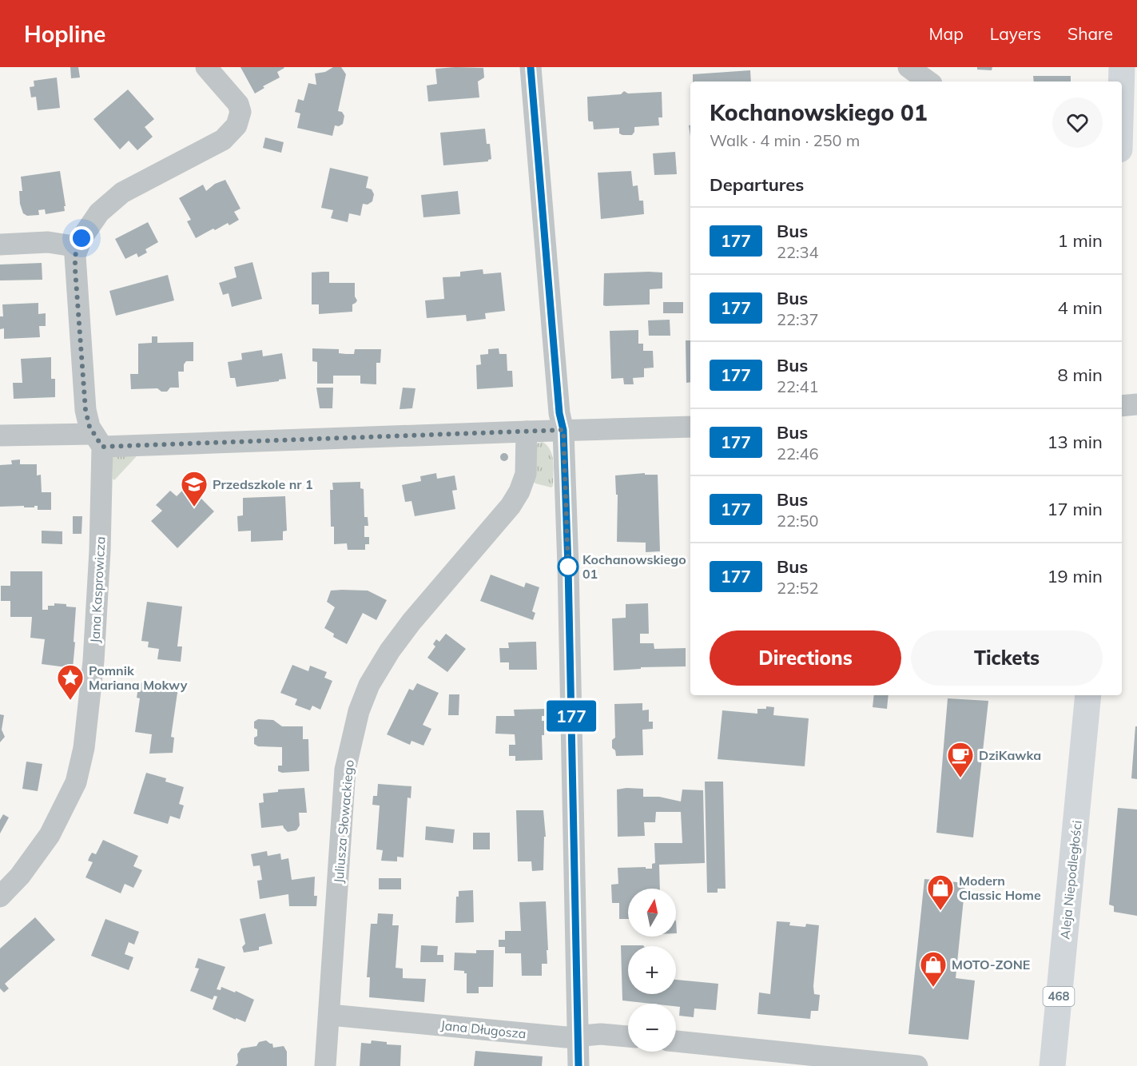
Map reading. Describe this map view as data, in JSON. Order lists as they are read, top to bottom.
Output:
{
  "streets": {
    "main road": ["Aleja Niepodległości", "468"],
    "street": ["Jana Kasprowicza", "Juliusza Słowackiego", "Jana Długosza"]
  },
  "crossings": [
    ["Juliusza Słowackiego", "Jana Długosza"]
  ],
  "places": {
    "school or university": ["Przedszkole nr 1"],
    "other": ["Kochanowskiego 01"],
    "place": ["Pomnik Mariana Mokwy"],
    "cafe": ["DziKawka"],
    "shop": ["Modern Classic Home", "MOTO-ZONE"]
  },
  "lines": ["bus line 177"],
  "north": "top",
  "page": {
    "header": "Hopline",
    "nav": ["Map", "Layers", "Share"],
    "on_map": "177",
    "heading": [
      ["Kochanowskiego 01", "Walk · 4 min · 250 m"],
      "Departures"
    ],
    "list": [
      {
        "mark": "177",
        "name": "Bus",
        "note": "22:34",
        "value": "1 min"
      },
      {
        "mark": "177",
        "name": "Bus",
        "note": "22:37",
        "value": "4 min"
      },
      {
        "mark": "177",
        "name": "Bus",
        "note": "22:41",
        "value": "8 min"
      },
      {
        "mark": "177",
        "name": "Bus",
        "note": "22:46",
        "value": "13 min"
      },
      {
        "mark": "177",
        "name": "Bus",
        "note": "22:50",
        "value": "17 min"
      },
      {
        "mark": "177",
        "name": "Bus",
        "note": "22:52",
        "value": "19 min"
      }
    ],
    "buttons": ["Directions", "Tickets"],
    "map_buttons": ["+", "−"]
  }
}
